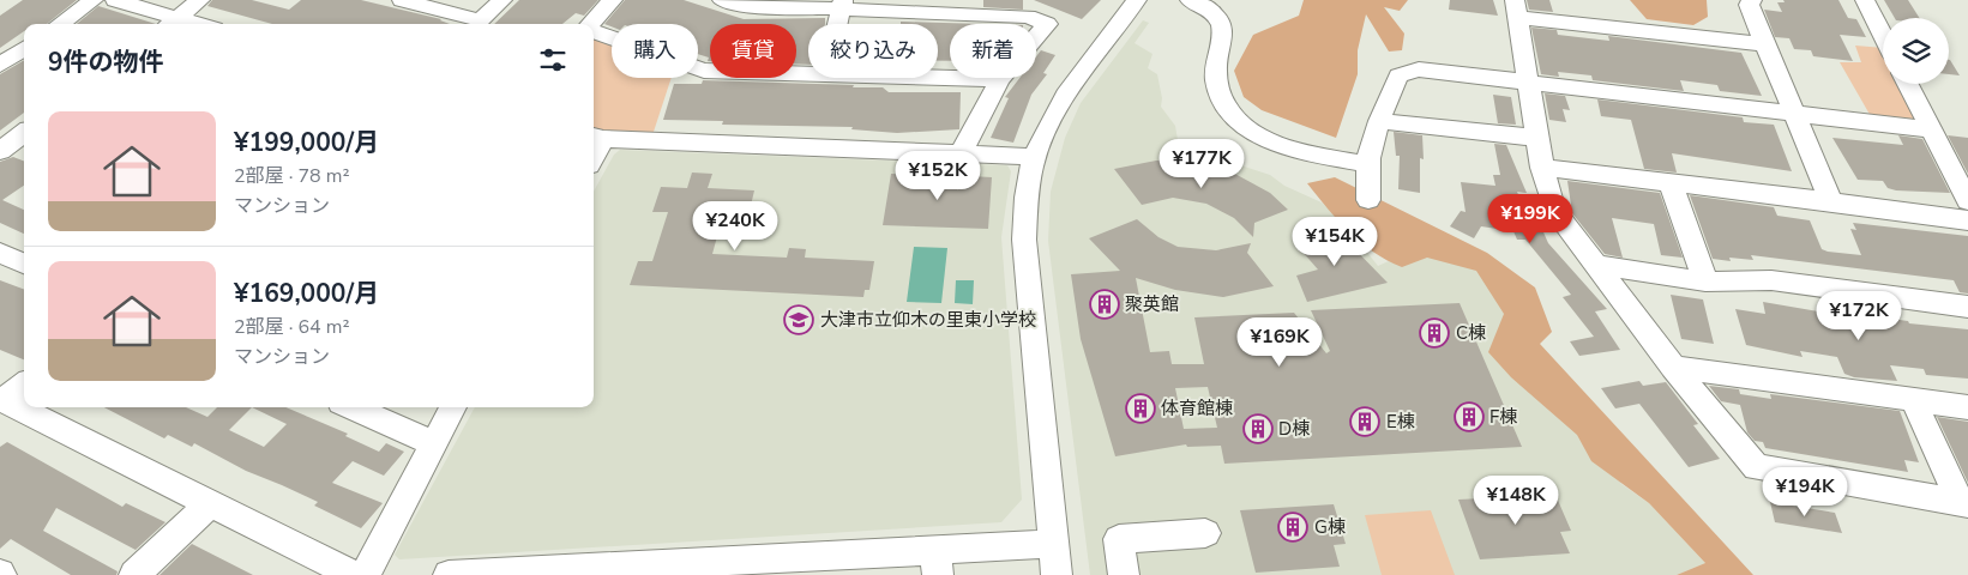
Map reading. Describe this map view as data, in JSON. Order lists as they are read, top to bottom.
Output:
{
  "places": {
    "building": [
      "聚英館",
      "C棟",
      "体育館棟",
      "F棟",
      "E棟",
      "D棟",
      "G棟"
    ],
    "school or university": ["大津市立仰木の里東小学校"]
  },
  "page": {
    "chip": [
      "購入",
      "賃貸",
      "絞り込み",
      "新着"
    ],
    "heading": "9件の物件",
    "list": [
      {
        "name": "¥199,000/月",
        "note": "2部屋 · 78 m² · マンション"
      },
      {
        "name": "¥169,000/月",
        "note": "2部屋 · 64 m² · マンション"
      }
    ],
    "price": [
      "¥177K",
      "¥152K",
      "¥199K",
      "¥240K",
      "¥154K",
      "¥172K",
      "¥169K",
      "¥194K",
      "¥148K"
    ]
  }
}
